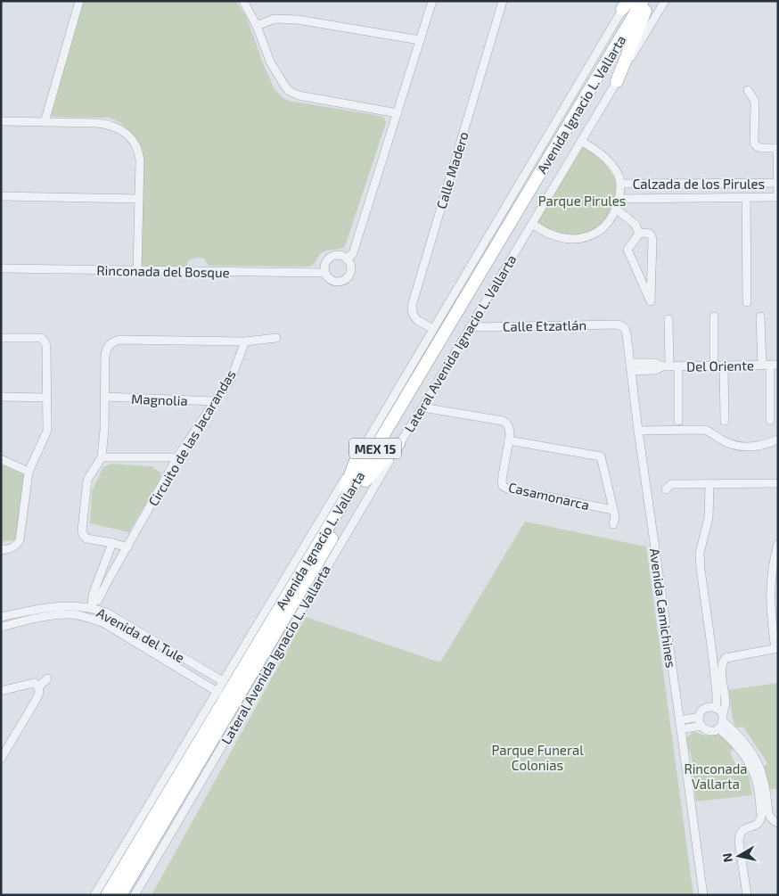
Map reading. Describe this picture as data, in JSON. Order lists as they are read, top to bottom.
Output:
{
  "streets": {
    "highway": ["Avenida Ignacio L. Vallarta", "MEX 15"],
    "street": [
      "Calle Madero",
      "Calzada de los Pirules",
      "Rinconada del Bosque",
      "Calle Etzatlán",
      "Lateral Avenida Ignacio L. Vallarta",
      "Del Oriente",
      "Magnolia",
      "Circuito de las Jacarandas",
      "Casamonarca",
      "Avenida Camichines",
      "Avenida del Tule"
    ]
  },
  "crossings": [
    ["Calzada de los Pirules", "Lateral Avenida Ignacio L. Vallarta"],
    ["Calle Etzatlán", "Lateral Avenida Ignacio L. Vallarta"],
    ["Calle Etzatlán", "Avenida Camichines"],
    ["Lateral Avenida Ignacio L. Vallarta", "Casamonarca"],
    ["Del Oriente", "Avenida Camichines"],
    ["Magnolia", "Circuito de las Jacarandas"],
    ["Circuito de las Jacarandas", "Avenida del Tule"]
  ],
  "parks": ["Parque Pirules", "Parque Funeral Colonias", "Rinconada Vallarta"],
  "north": "left"
}
